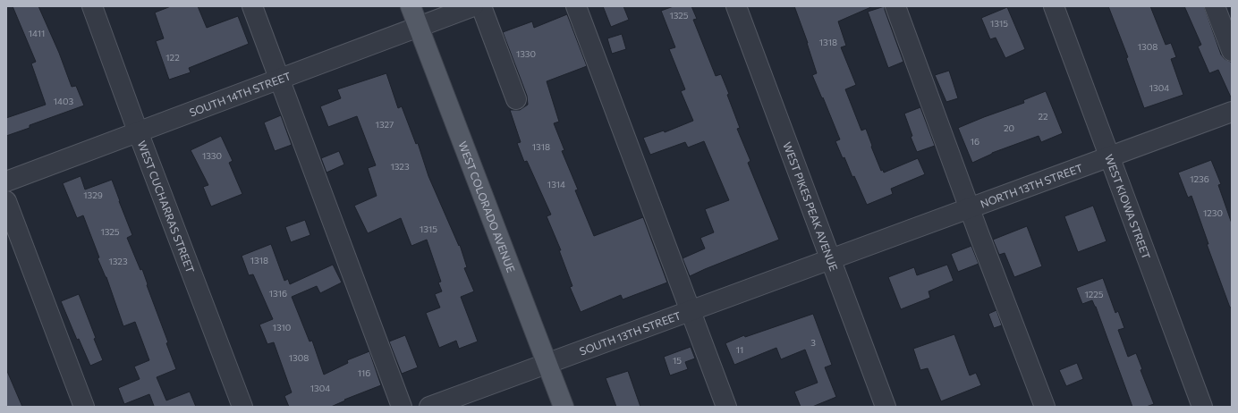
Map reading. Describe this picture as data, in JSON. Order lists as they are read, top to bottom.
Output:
{
  "streets": {
    "main road": ["WEST COLORADO AVENUE"],
    "street": [
      "SOUTH 14TH STREET",
      "NORTH 13TH STREET",
      "WEST CUCHARRAS STREET",
      "WEST PIKES PEAK AVENUE",
      "WEST KIOWA STREET",
      "SOUTH 13TH STREET"
    ]
  },
  "crossings": [
    ["SOUTH 14TH STREET", "WEST CUCHARRAS STREET"],
    ["SOUTH 14TH STREET", "WEST COLORADO AVENUE"],
    ["NORTH 13TH STREET", "WEST PIKES PEAK AVENUE"],
    ["NORTH 13TH STREET", "WEST KIOWA STREET"],
    ["NORTH 13TH STREET", "SOUTH 13TH STREET"],
    ["WEST COLORADO AVENUE", "SOUTH 13TH STREET"],
    ["WEST PIKES PEAK AVENUE", "SOUTH 13TH STREET"]
  ],
  "house_numbers": [
    "1325",
    "1315",
    "1411",
    "1318",
    "1308",
    "1330",
    "122",
    "1304",
    "1403",
    "22",
    "1327",
    "20",
    "16",
    "1318",
    "1330",
    "1323",
    "1236",
    "1314",
    "1329",
    "1230",
    "1315",
    "1325",
    "1318",
    "1323",
    "1316",
    "1225",
    "1310",
    "3",
    "11",
    "1308",
    "15",
    "116",
    "1304"
  ]
}
